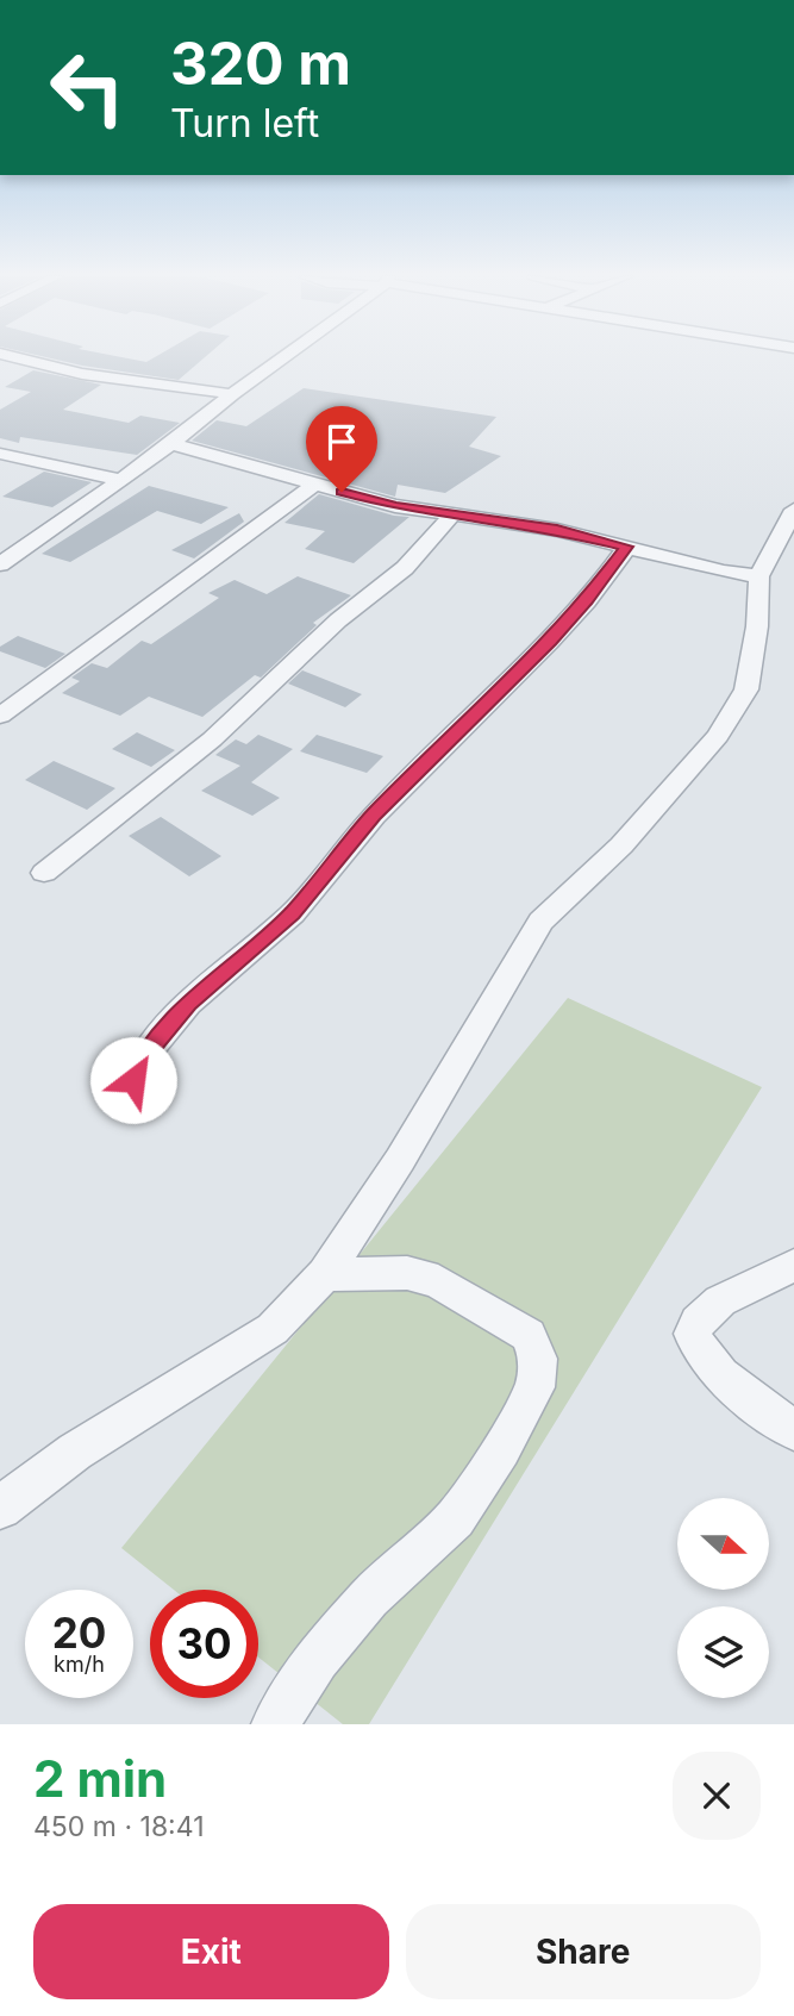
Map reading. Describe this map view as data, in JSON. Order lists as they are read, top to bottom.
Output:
{
  "north": "right",
  "page": {
    "turn": ["320 m", "Turn left"],
    "speed": "20 km/h",
    "limit": "30",
    "heading": ["2 min", "450 m · 18:41"],
    "buttons": ["Exit", "Share"]
  }
}
